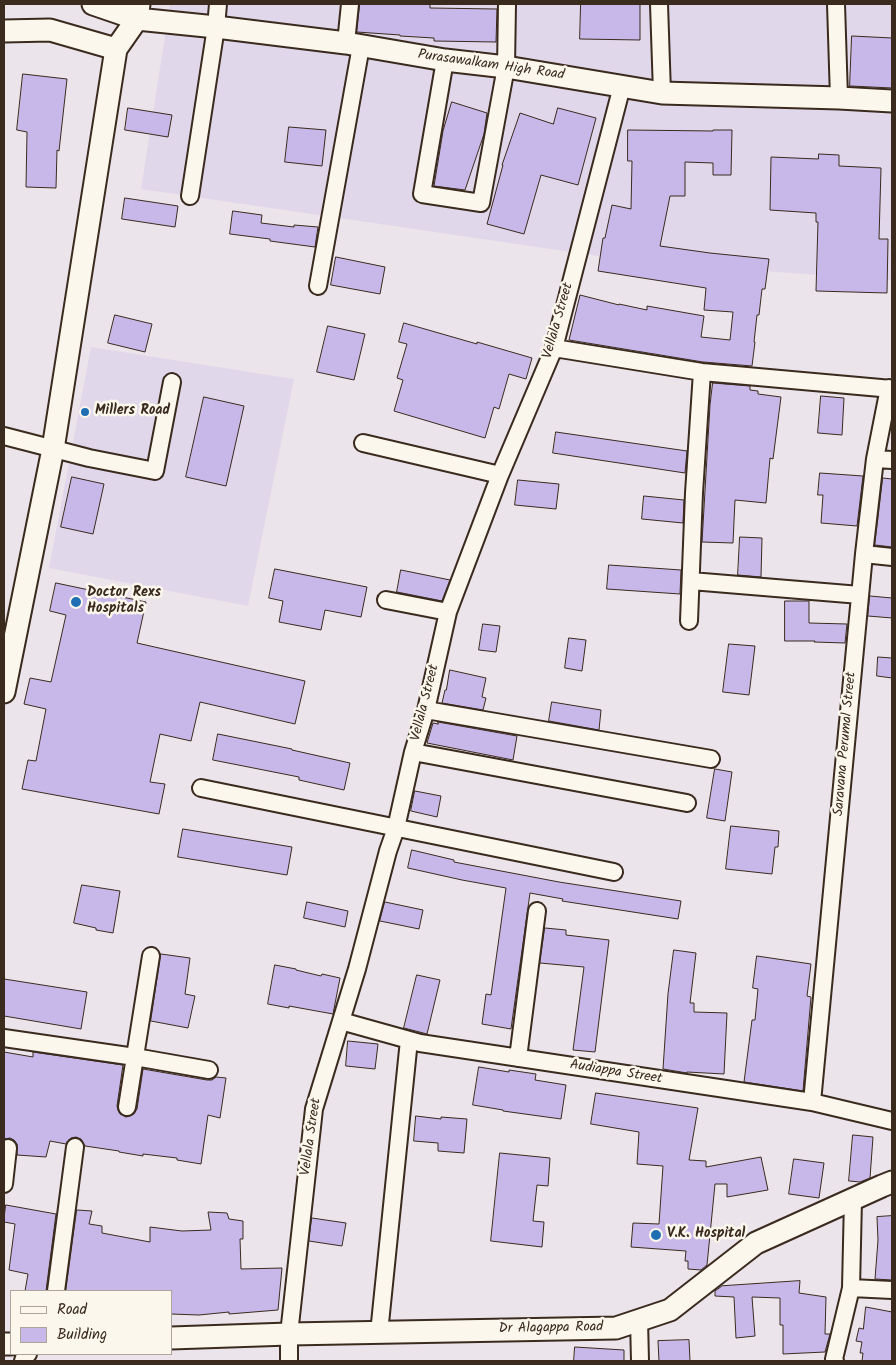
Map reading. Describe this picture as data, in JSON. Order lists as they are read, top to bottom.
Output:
{
  "streets": {
    "main road": ["Purasawalkam High Road", "Dr Alagappa Road"],
    "street": ["Vellala Street", "Saravana Perumal Street", "Audiappa Street"]
  },
  "crossings": [
    ["Purasawalkam High Road", "Vellala Street"],
    ["Vellala Street", "Audiappa Street"],
    ["Vellala Street", "Dr Alagappa Road"],
    ["Saravana Perumal Street", "Audiappa Street"]
  ],
  "places": ["Millers Road", "Doctor Rexs Hospitals", "V.K. Hospital"],
  "legend": ["Road", "Building"]
}
